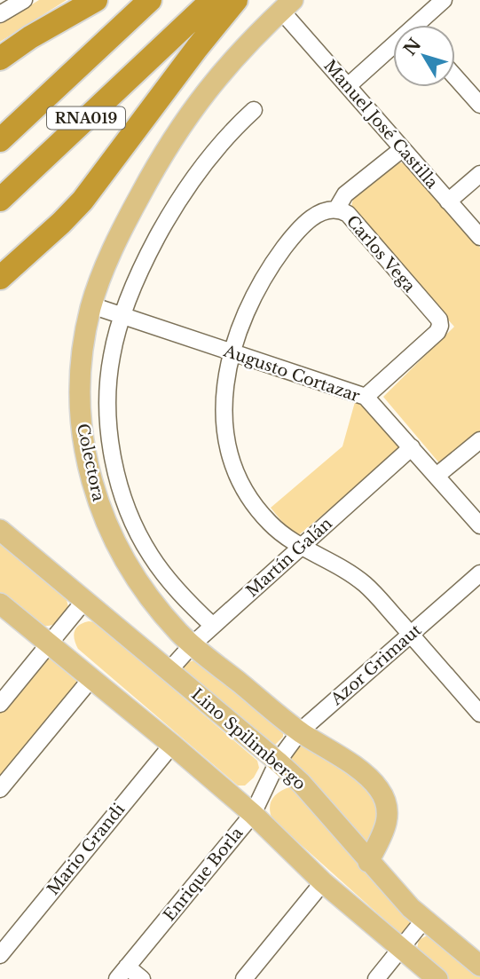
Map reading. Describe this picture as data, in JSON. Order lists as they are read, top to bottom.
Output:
{
  "streets": {
    "highway": ["RNA019"],
    "main road": ["Colectora", "Lino Spilimbergo"],
    "street": [
      "Manuel José Castilla",
      "Carlos Vega",
      "Augusto Cortazar",
      "Martín Galán",
      "Azor Grimaut",
      "Mario Grandi",
      "Enrique Borla"
    ]
  },
  "crossings": [
    ["Manuel José Castilla", "Colectora"],
    ["Carlos Vega", "Augusto Cortazar"],
    ["Carlos Vega", "Martín Galán"],
    ["Carlos Vega", "Azor Grimaut"],
    ["Augusto Cortazar", "Colectora"],
    ["Augusto Cortazar", "Martín Galán"],
    ["Colectora", "Martín Galán"],
    ["Colectora", "Azor Grimaut"],
    ["Colectora", "Lino Spilimbergo"],
    ["Martín Galán", "Lino Spilimbergo"],
    ["Azor Grimaut", "Lino Spilimbergo"],
    ["Azor Grimaut", "Enrique Borla"],
    ["Lino Spilimbergo", "Enrique Borla"]
  ],
  "north": "top left"
}
